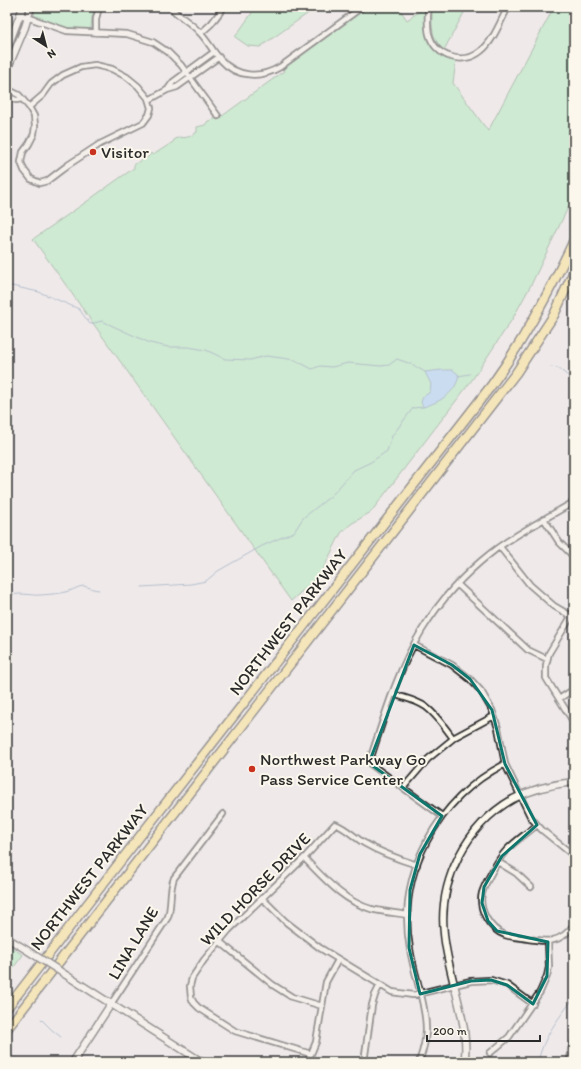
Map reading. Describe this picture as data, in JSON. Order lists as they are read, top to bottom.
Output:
{
  "streets": {
    "highway": ["NORTHWEST PARKWAY"],
    "street": ["WILD HORSE DRIVE", "LINA LANE"]
  },
  "places": ["Visitor", "Northwest Parkway Go Pass Service Center"],
  "scale_bar": "200 m",
  "north": "bottom right"
}
